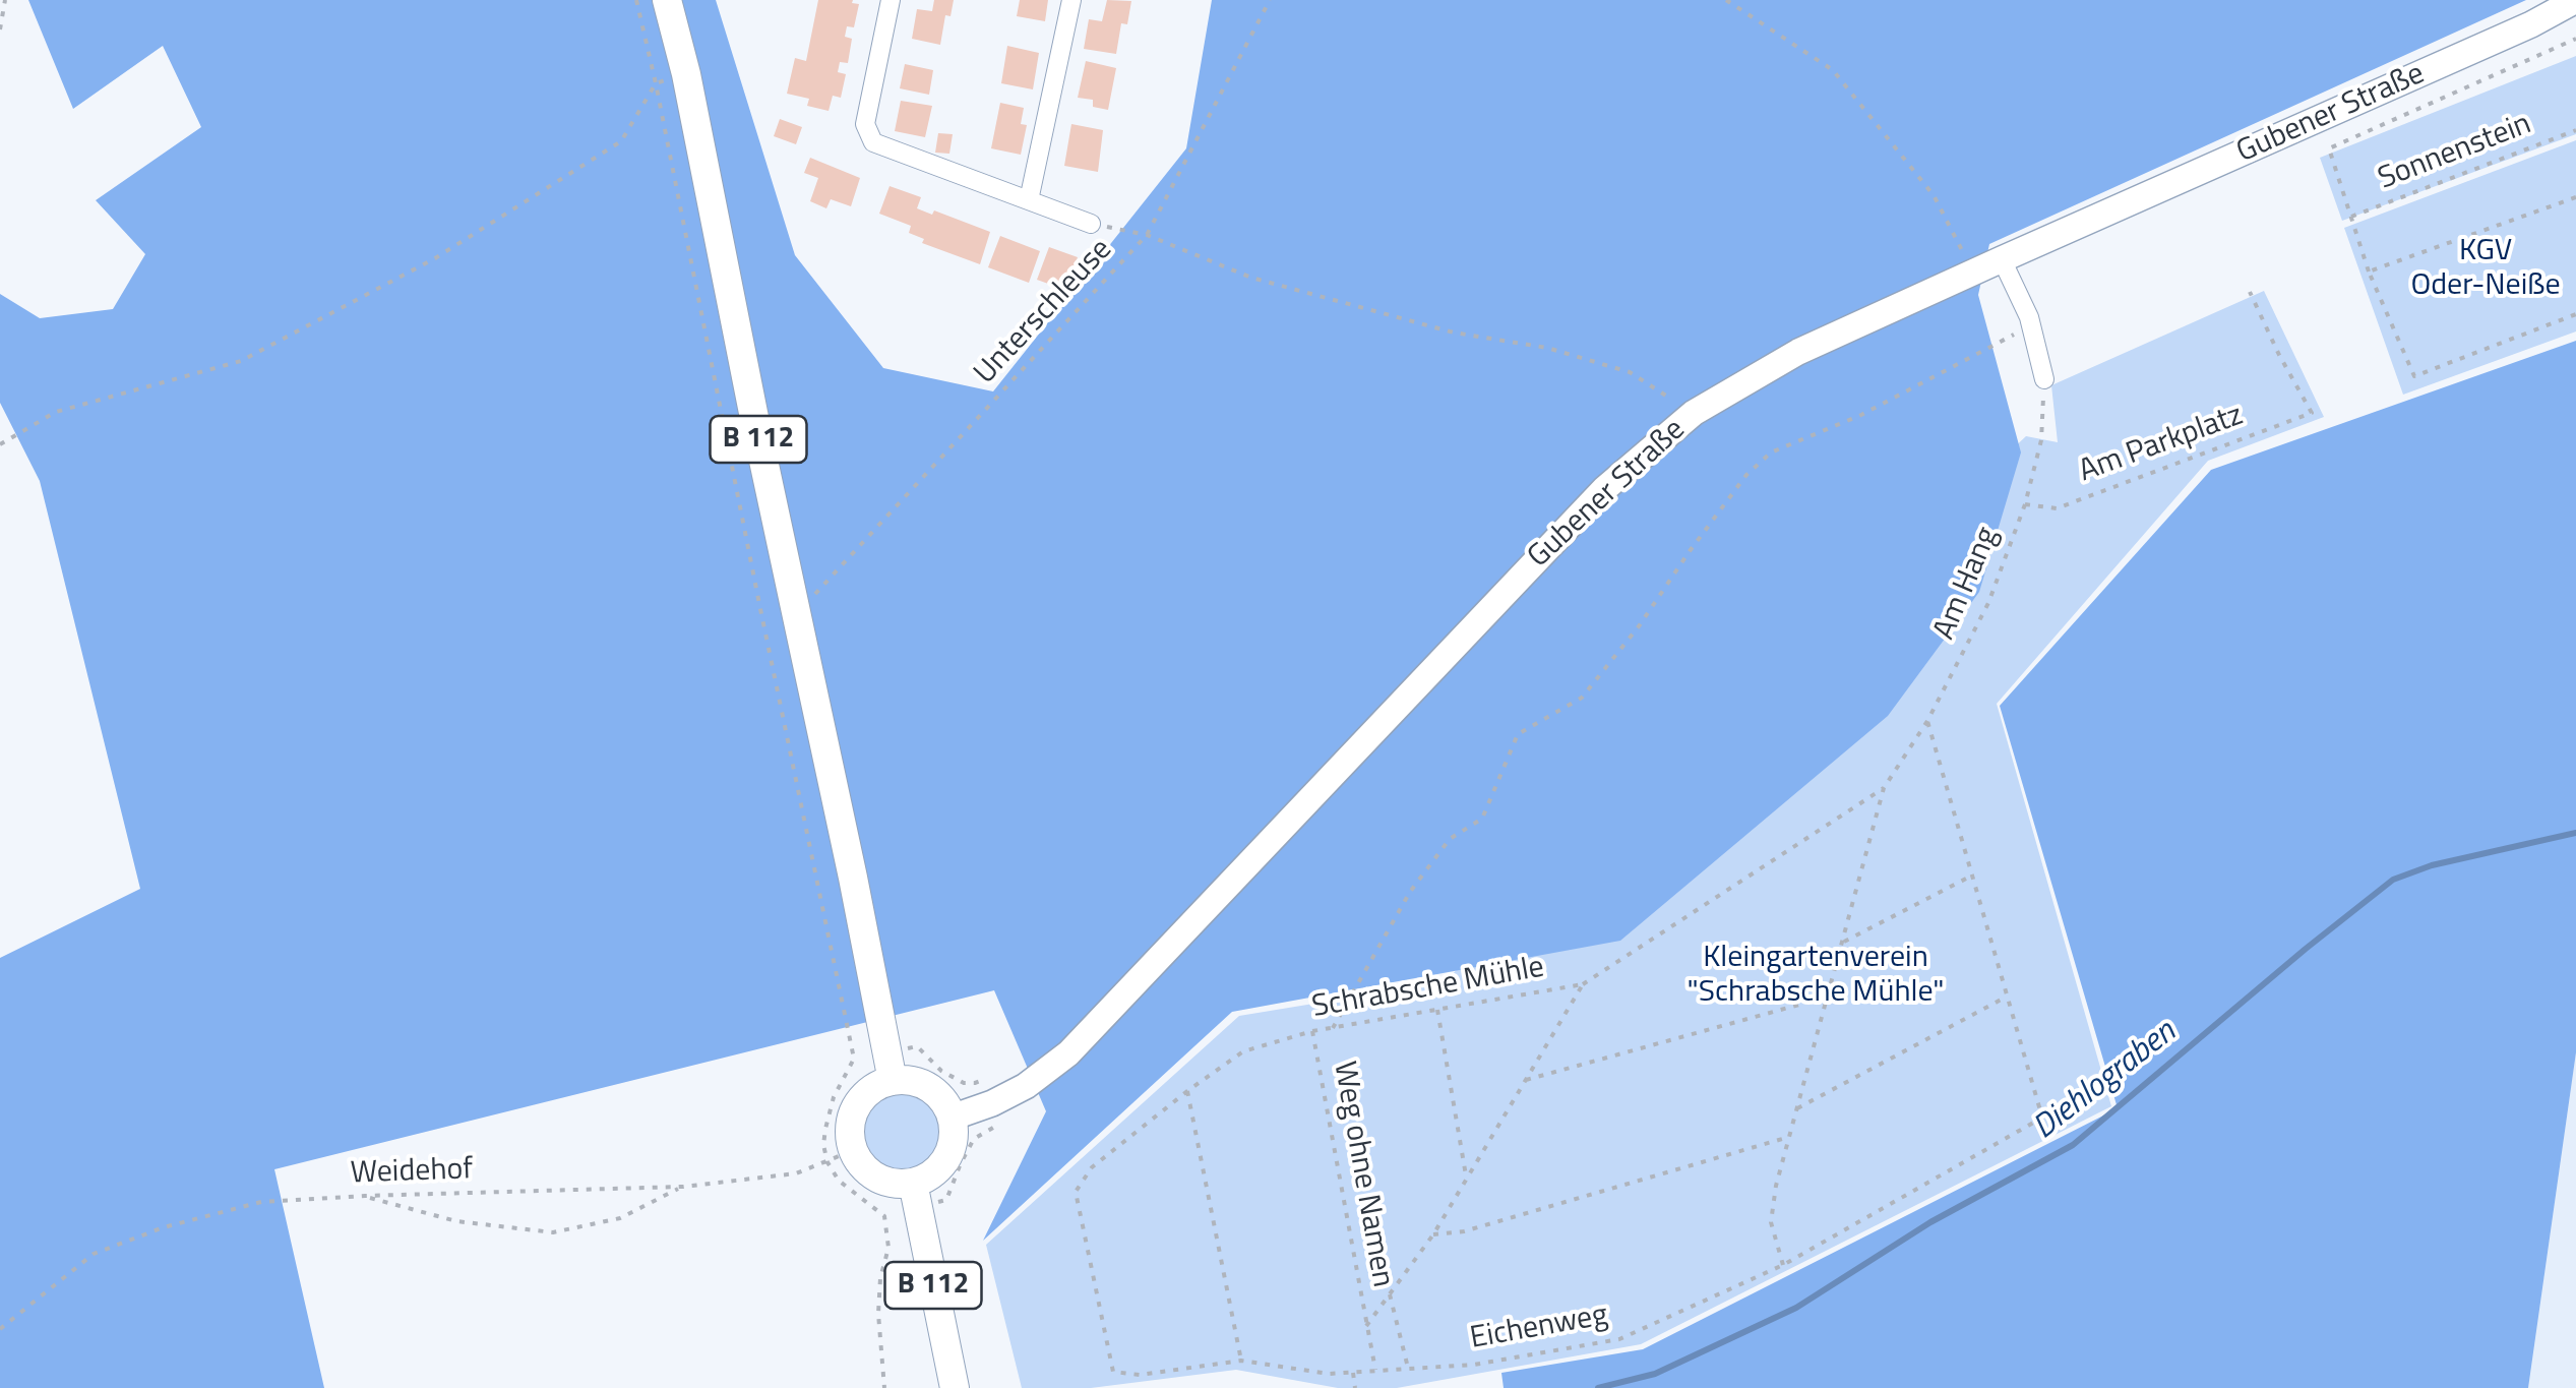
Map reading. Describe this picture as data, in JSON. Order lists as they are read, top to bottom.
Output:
{
  "streets": {
    "main road": ["Gubener Straße", "B 112"],
    "path": [
      "Sonnenstein",
      "Unterschleuse",
      "Am Parkplatz",
      "Am Hang",
      "Schrabsche Mühle",
      "Weidehof",
      "Weg ohne Namen",
      "Eichenweg"
    ]
  },
  "crossings": [
    ["Gubener Straße", "B 112"],
    ["Gubener Straße", "Weidehof"],
    ["Unterschleuse", "B 112"],
    ["B 112", "Weidehof"],
    ["Am Parkplatz", "Am Hang"],
    ["Schrabsche Mühle", "Weg ohne Namen"],
    ["Schrabsche Mühle", "Eichenweg"],
    ["Weg ohne Namen", "Eichenweg"]
  ],
  "water": ["Diehlograben"],
  "parks": ["KGV Oder-Neiße", "Kleingartenverein \"Schrabsche Mühle\""]
}
